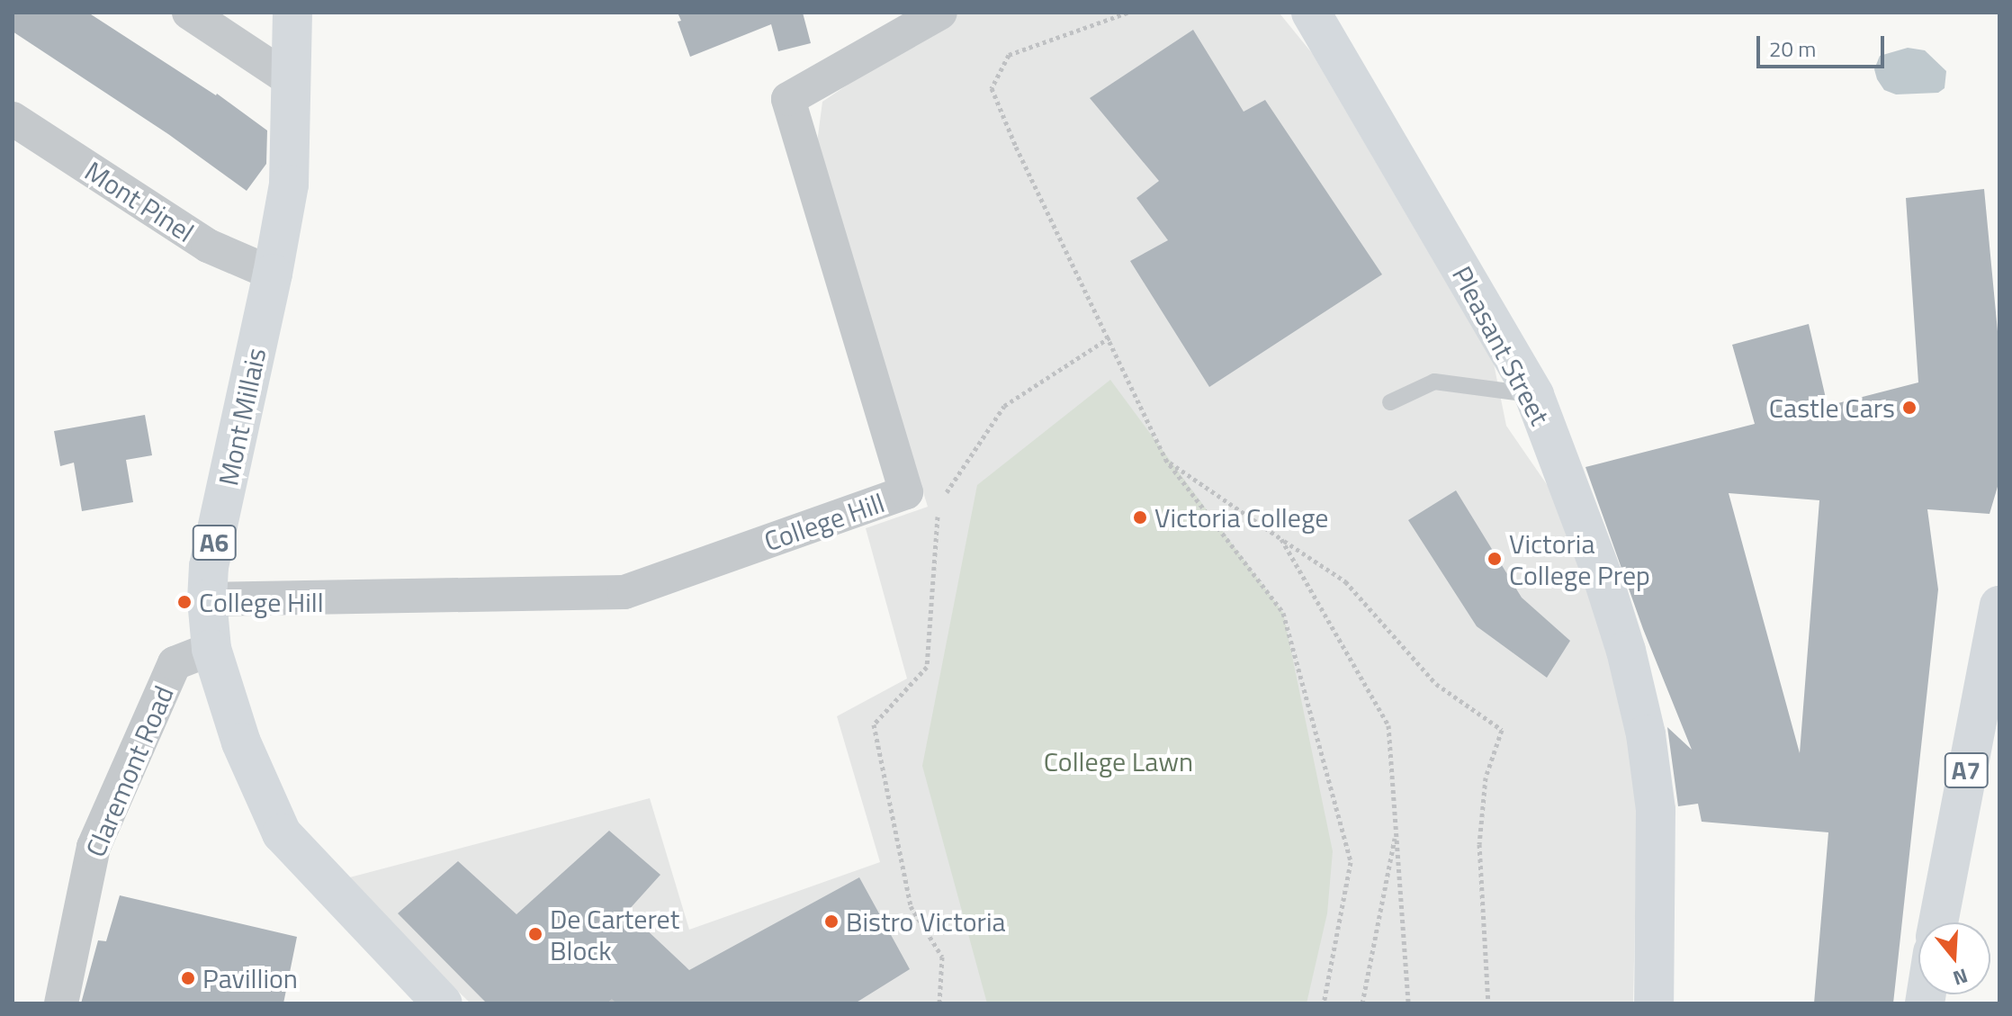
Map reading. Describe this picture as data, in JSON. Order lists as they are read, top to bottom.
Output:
{
  "streets": {
    "main road": [
      "Pleasant Street",
      "Mont Millais",
      "A6",
      "A7"
    ],
    "street": ["Mont Pinel", "College Hill", "Claremont Road"]
  },
  "crossings": [
    ["Mont Pinel", "Mont Millais"],
    ["Mont Millais", "College Hill"],
    ["Mont Millais", "Claremont Road"]
  ],
  "parks": ["College Lawn"],
  "places": [
    "Castle Cars",
    "Victoria College",
    "Victoria College Prep",
    "College Hill",
    "Bistro Victoria",
    "De Carteret Block",
    "Pavillion"
  ],
  "scale_bar": "20 m",
  "north": "bottom"
}
